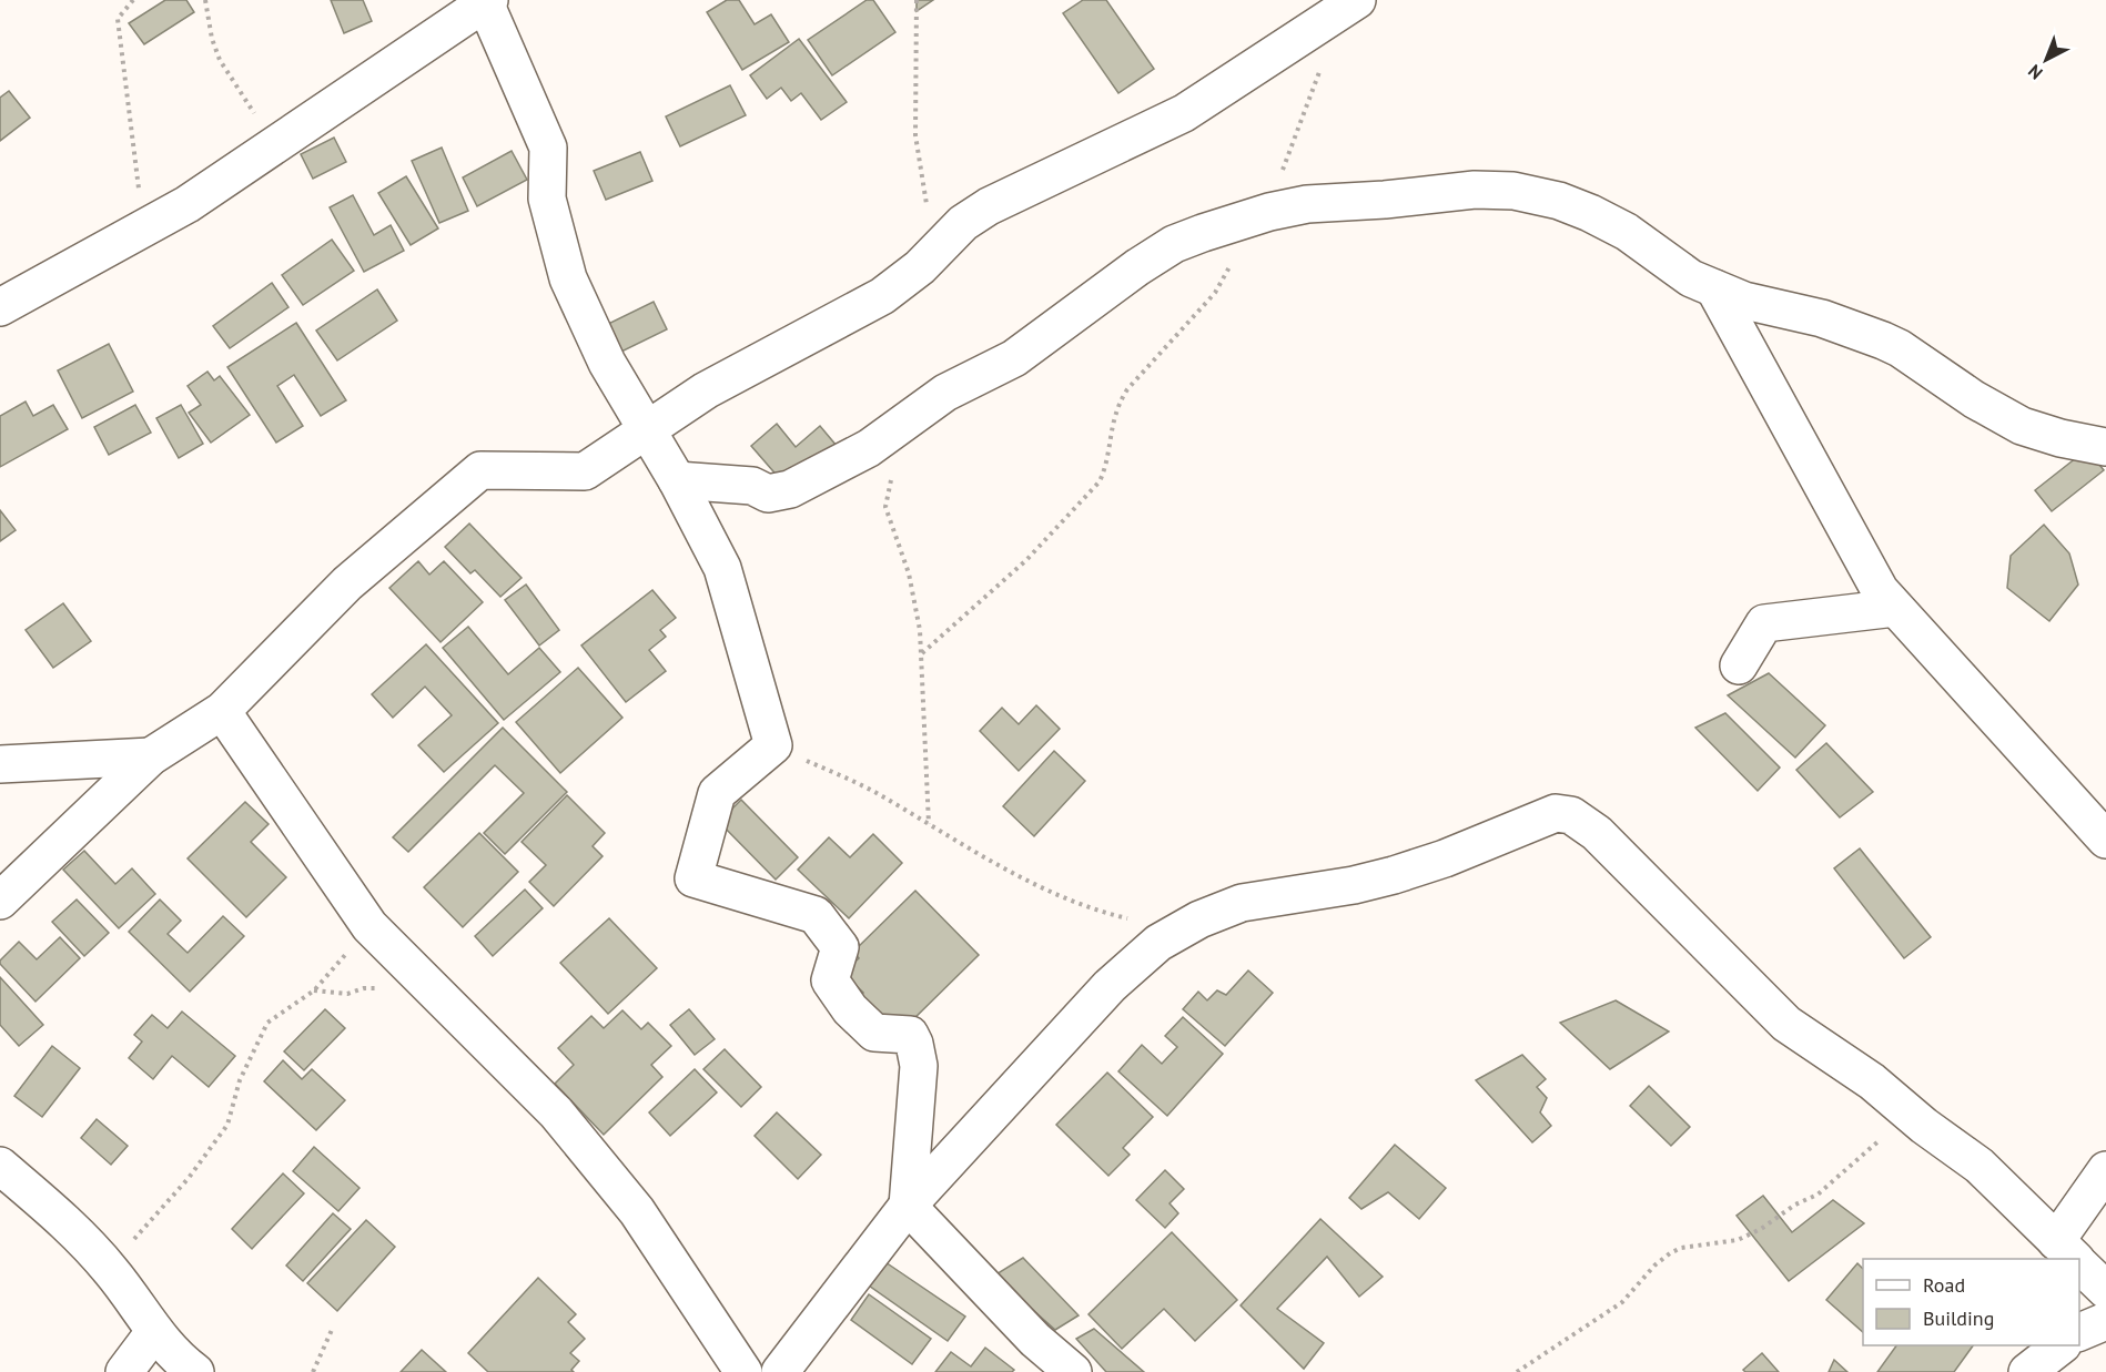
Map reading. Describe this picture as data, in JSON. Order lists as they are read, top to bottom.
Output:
{
  "legend": ["Road", "Building"],
  "north": "bottom left"
}
